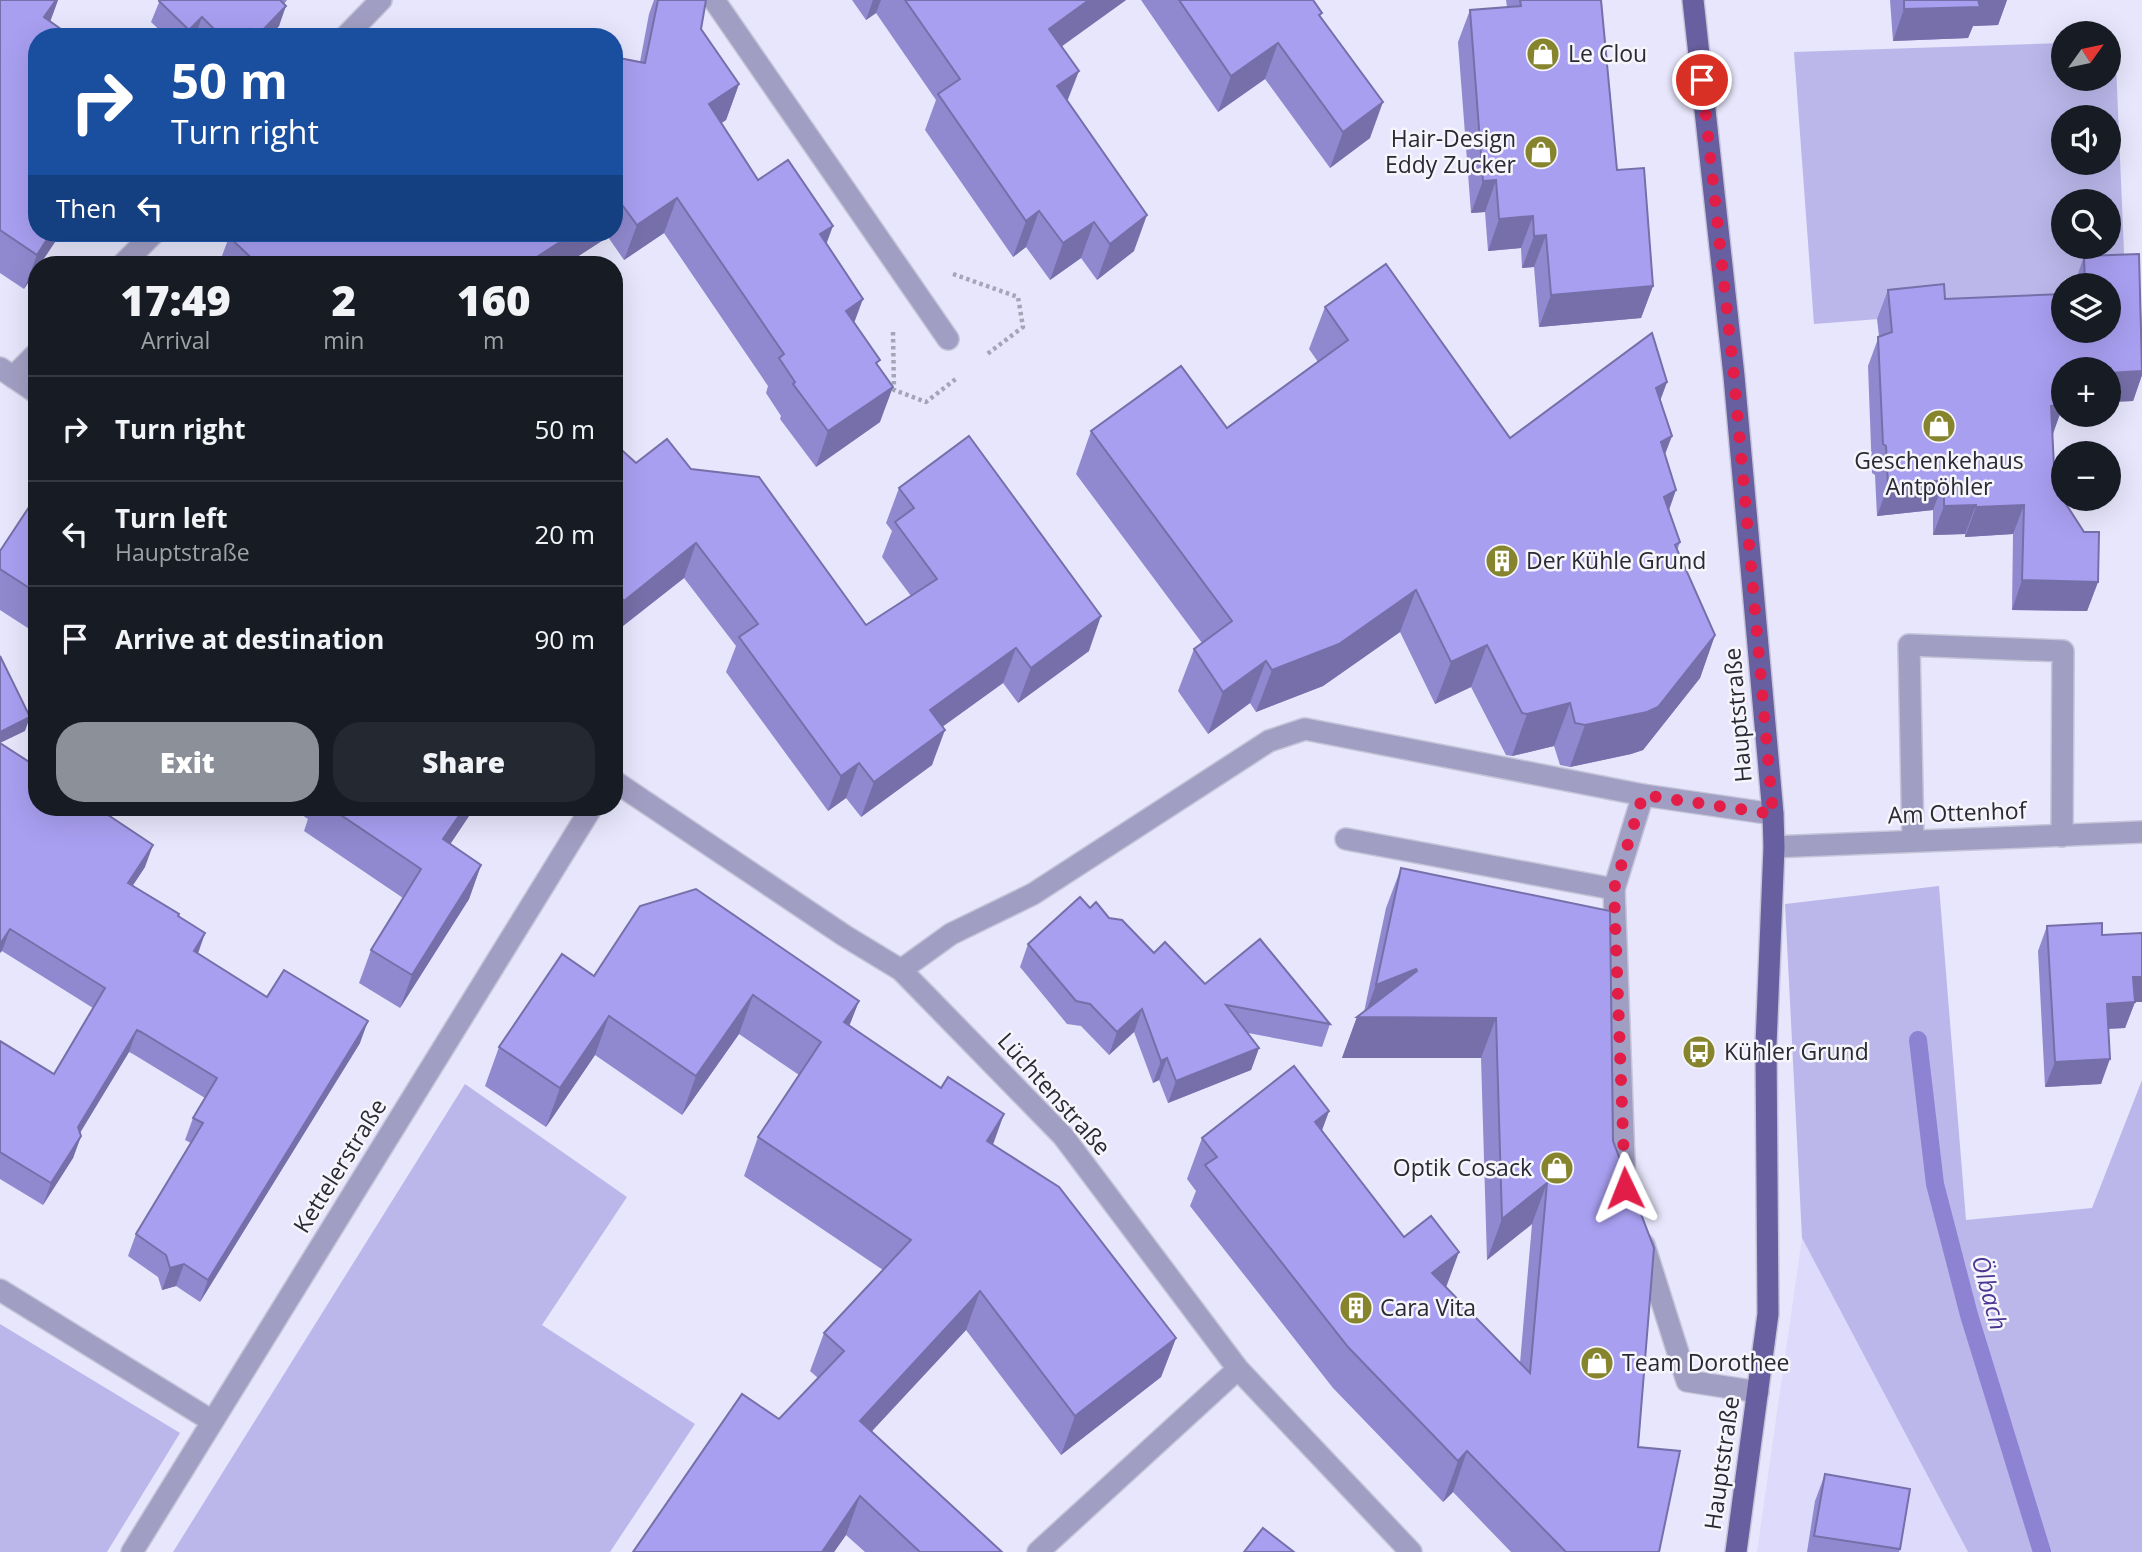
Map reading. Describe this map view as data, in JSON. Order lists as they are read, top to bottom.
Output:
{
  "streets": {
    "main road": ["Hauptstraße"],
    "street": ["Am Ottenhof", "Lüchtenstraße", "Kettelerstraße"]
  },
  "crossings": [
    ["Hauptstraße", "Am Ottenhof"]
  ],
  "water": ["Ölbach"],
  "places": {
    "shop": [
      "Le Clou",
      "Hair-Design Eddy Zucker",
      "Geschenkehaus Antpöhler",
      "Optik Cosack",
      "Team Dorothee"
    ],
    "building": ["Der Kühle Grund", "Cara Vita"],
    "bus stop": ["Kühler Grund"]
  },
  "north": "top right",
  "page": {
    "map_buttons": ["+", "−"],
    "turn": ["50 m", "Turn right"],
    "then": "Then",
    "eta": [
      "17:49",
      "Arrival",
      "2",
      "min",
      "160",
      "m"
    ],
    "list": [
      {
        "name": "Turn right",
        "value": "50 m"
      },
      {
        "name": "Turn left",
        "note": "Hauptstraße",
        "value": "20 m"
      },
      {
        "name": "Arrive at destination",
        "value": "90 m"
      }
    ],
    "buttons": ["Exit", "Share"]
  }
}
